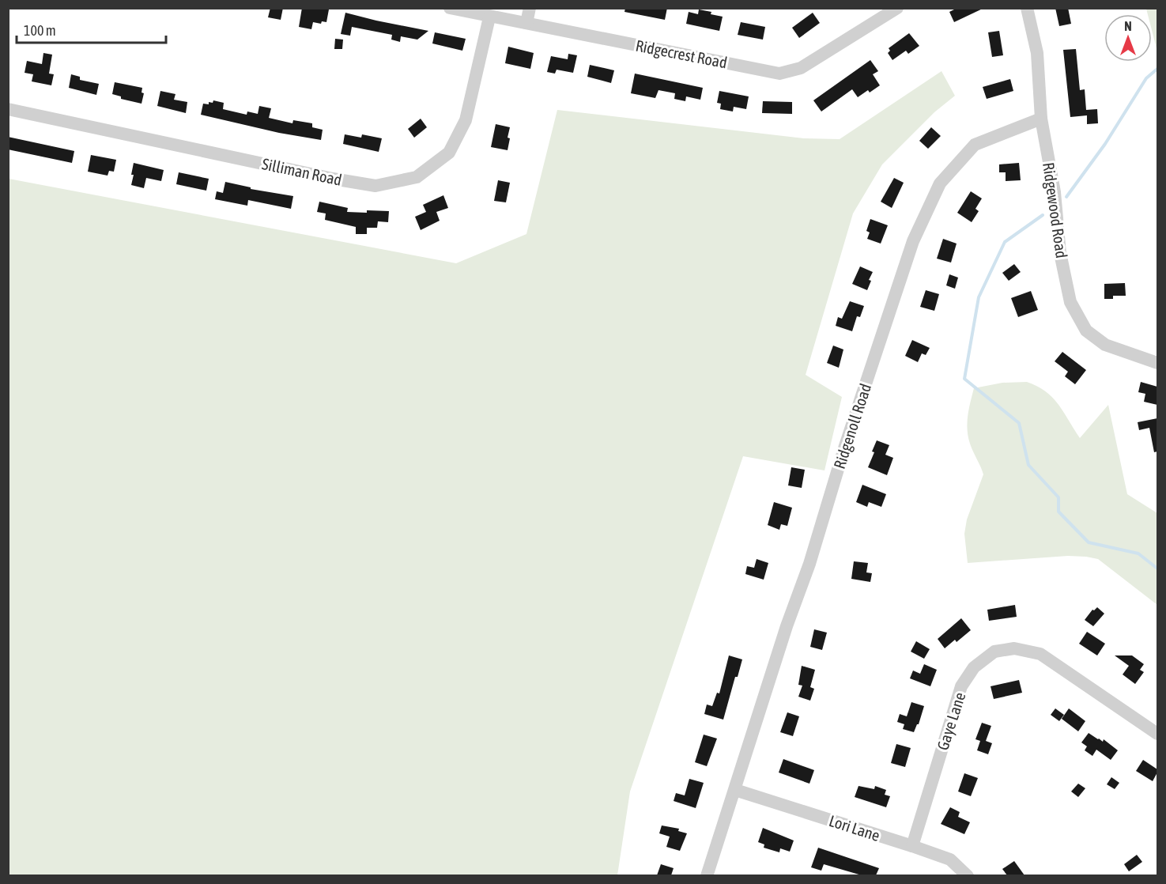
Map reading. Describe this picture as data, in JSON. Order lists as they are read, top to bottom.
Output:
{
  "streets": {
    "street": [
      "Ridgecrest Road",
      "Silliman Road",
      "Ridgewood Road",
      "Ridgenoll Road",
      "Gaye Lane",
      "Lori Lane"
    ]
  },
  "crossings": [
    ["Ridgecrest Road", "Silliman Road"],
    ["Ridgewood Road", "Ridgenoll Road"],
    ["Ridgenoll Road", "Lori Lane"],
    ["Gaye Lane", "Lori Lane"]
  ],
  "scale_bar": "100 m",
  "north": "top"
}
